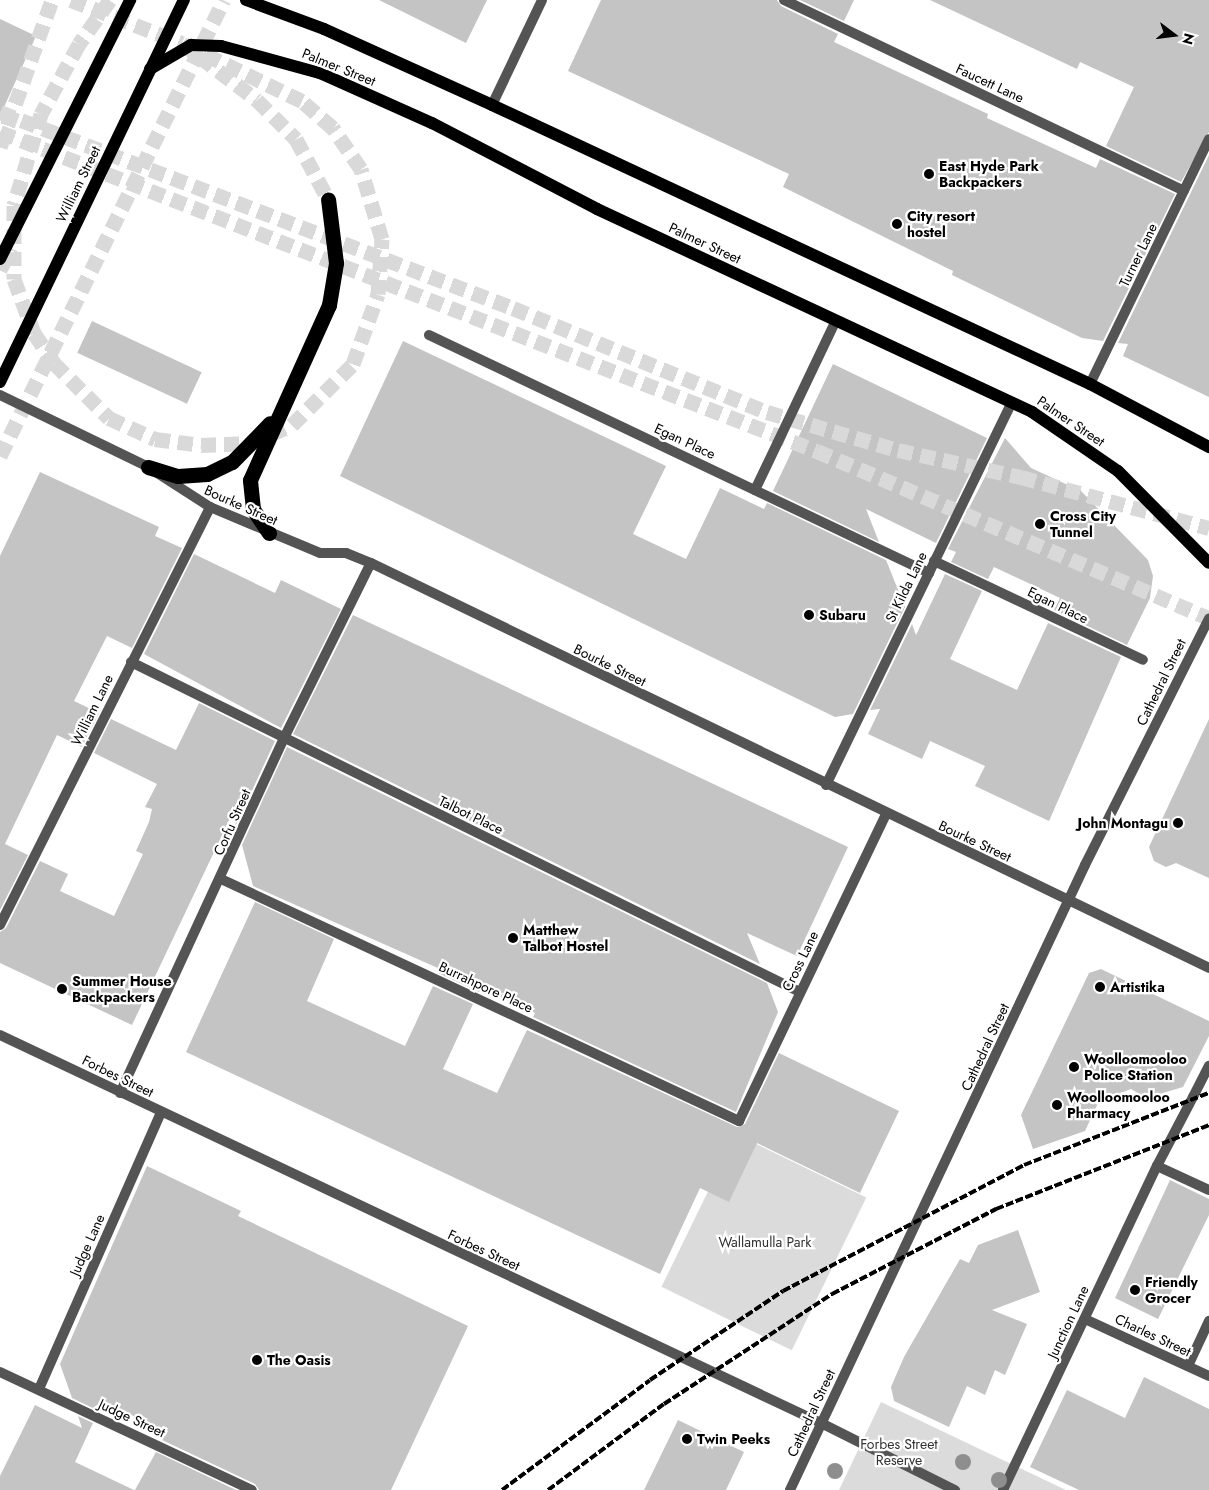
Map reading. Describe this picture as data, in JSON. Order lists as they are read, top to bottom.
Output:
{
  "streets": {
    "main road": ["Palmer Street", "William Street"],
    "street": [
      "Faucett Lane",
      "Turner Lane",
      "Egan Place",
      "Bourke Street",
      "St Kilda Lane",
      "Cathedral Street",
      "William Lane",
      "Talbot Place",
      "Corfu Street",
      "Cross Lane",
      "Burrahpore Place",
      "Forbes Street",
      "Judge Lane",
      "Junction Lane",
      "Charles Street",
      "Judge Street"
    ]
  },
  "crossings": [
    ["Palmer Street", "William Street"],
    ["Palmer Street", "Turner Lane"],
    ["Palmer Street", "St Kilda Lane"],
    ["Faucett Lane", "Turner Lane"],
    ["Egan Place", "St Kilda Lane"],
    ["Bourke Street", "St Kilda Lane"],
    ["Bourke Street", "Cathedral Street"],
    ["Bourke Street", "William Lane"],
    ["Bourke Street", "Corfu Street"],
    ["Bourke Street", "Cross Lane"],
    ["Cathedral Street", "Forbes Street"],
    ["William Lane", "Talbot Place"],
    ["Talbot Place", "Corfu Street"],
    ["Talbot Place", "Cross Lane"],
    ["Corfu Street", "Burrahpore Place"],
    ["Corfu Street", "Forbes Street"],
    ["Cross Lane", "Burrahpore Place"],
    ["Forbes Street", "Judge Lane"],
    ["Judge Lane", "Judge Street"],
    ["Junction Lane", "Charles Street"]
  ],
  "parks": ["Wallamulla Park", "Forbes Street Reserve"],
  "places": [
    "East Hyde Park Backpackers",
    "City resort hostel",
    "Cross City Tunnel",
    "Subaru",
    "John Montagu",
    "Matthew Talbot Hostel",
    "Artistika",
    "Summer House Backpackers",
    "Woolloomooloo Police Station",
    "Woolloomooloo Pharmacy",
    "Friendly Grocer",
    "The Oasis",
    "Twin Peeks"
  ],
  "north": "right"
}
